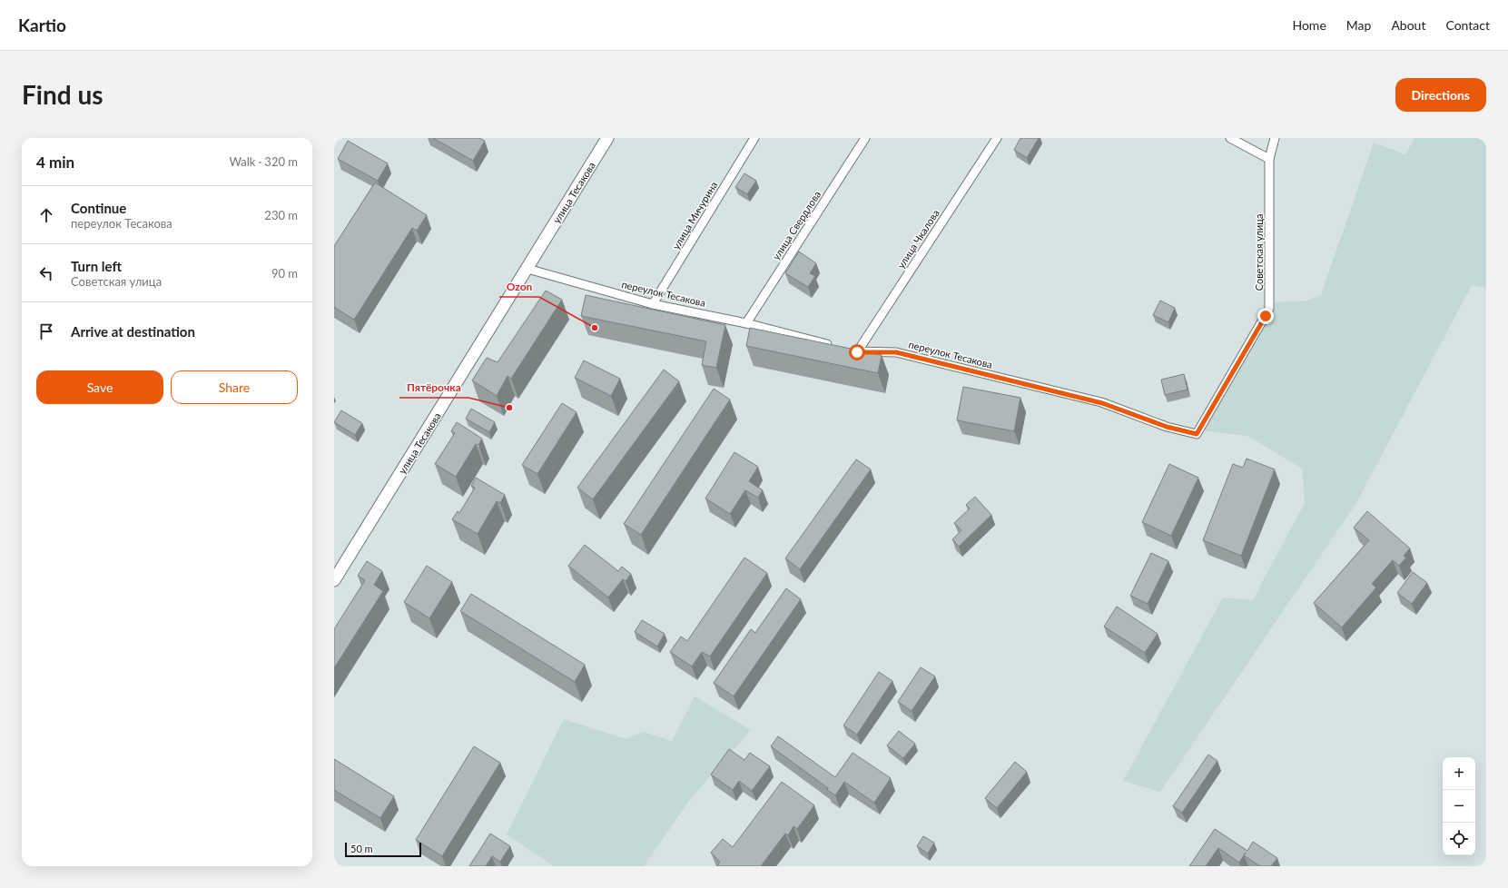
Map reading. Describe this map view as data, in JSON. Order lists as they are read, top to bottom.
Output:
{
  "streets": {
    "main road": ["улица Тесакова"],
    "street": [
      "улица Мичурина",
      "улица Свердлова",
      "улица Чкалова",
      "Советская улица",
      "переулок Тесакова"
    ]
  },
  "crossings": [
    ["улица Тесакова", "переулок Тесакова"],
    ["улица Мичурина", "переулок Тесакова"],
    ["улица Свердлова", "переулок Тесакова"],
    ["улица Чкалова", "переулок Тесакова"],
    ["Советская улица", "переулок Тесакова"]
  ],
  "places": ["Ozon", "Пятёрочка"],
  "scale_bar": "50 m",
  "page": {
    "header": "Kartio",
    "nav": [
      "Home",
      "Map",
      "About",
      "Contact"
    ],
    "buttons": [
      "Directions",
      ["Save", "Share"]
    ],
    "title": "Find us",
    "heading": ["4 min", "Walk · 320 m"],
    "list": [
      ["Continue", "переулок Тесакова", "230 m"],
      ["Turn left", "Советская улица", "90 m"],
      "Arrive at destination"
    ],
    "map_buttons": ["+", "−"],
    "scale": "50 m"
  }
}
